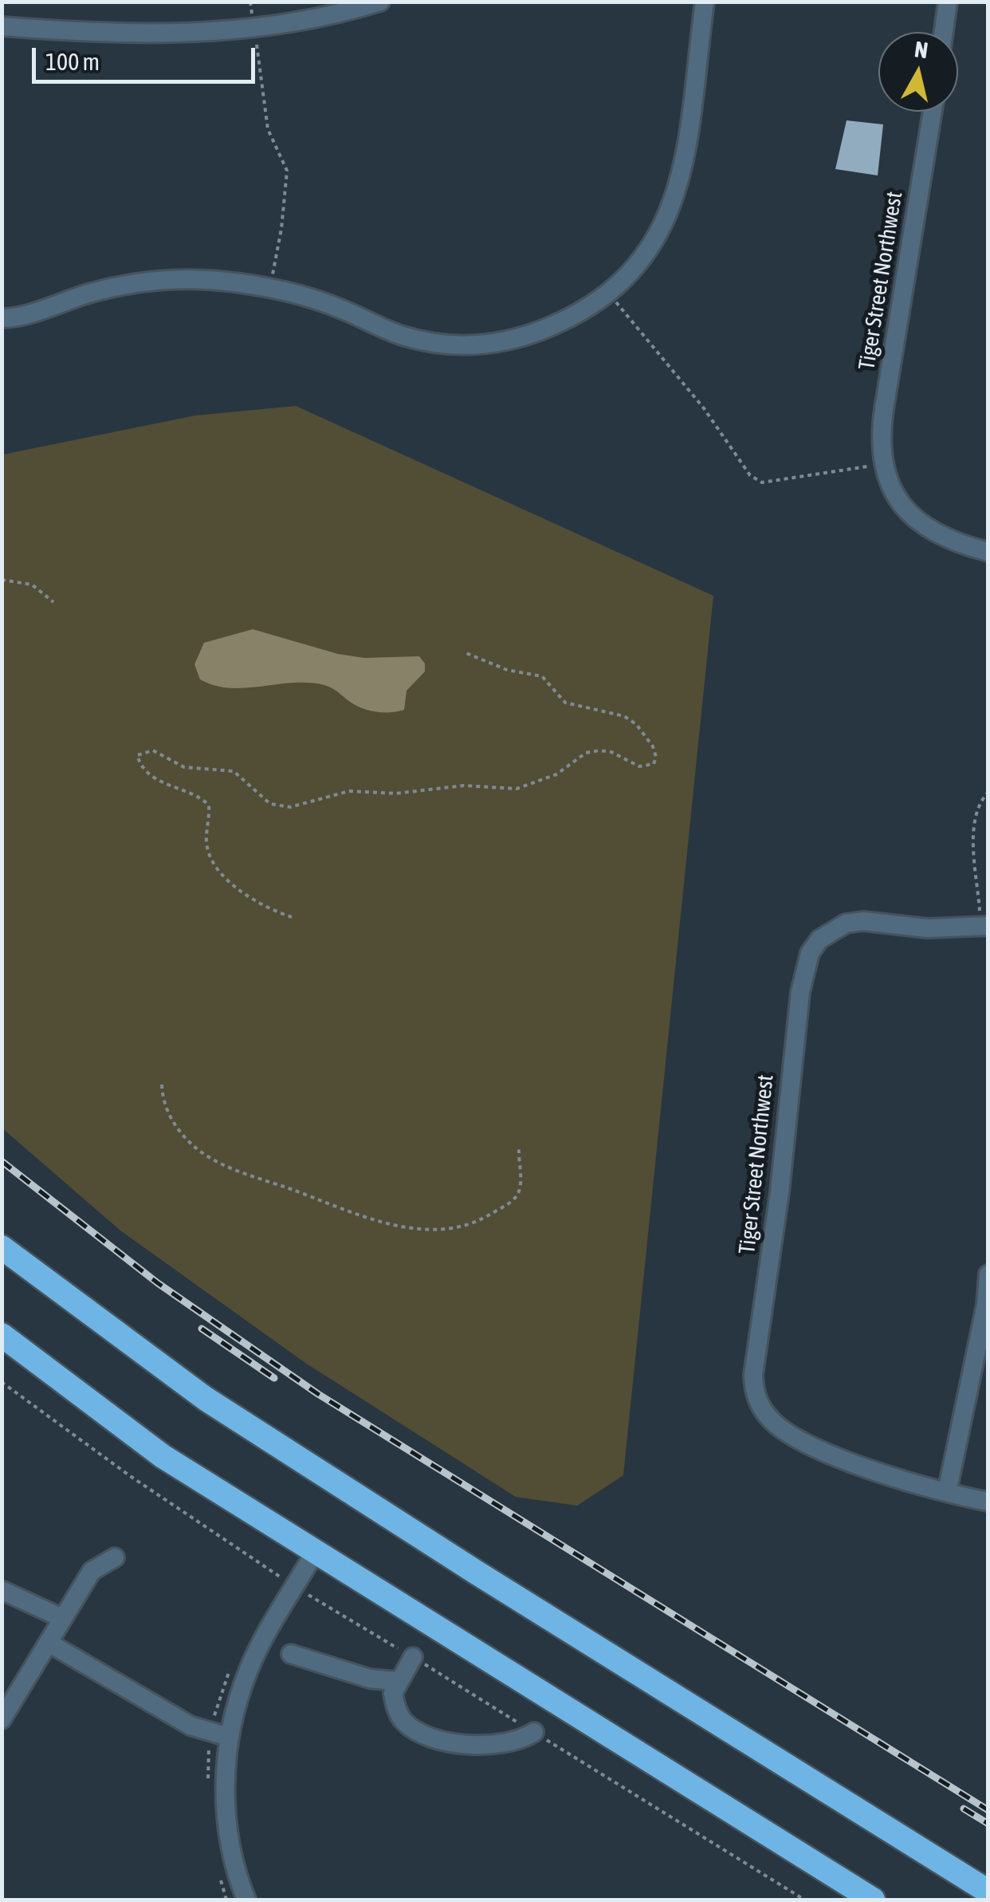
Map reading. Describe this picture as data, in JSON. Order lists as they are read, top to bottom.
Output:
{
  "streets": {
    "street": ["Tiger Street Northwest"]
  },
  "scale_bar": "100 m",
  "north": "top"
}
